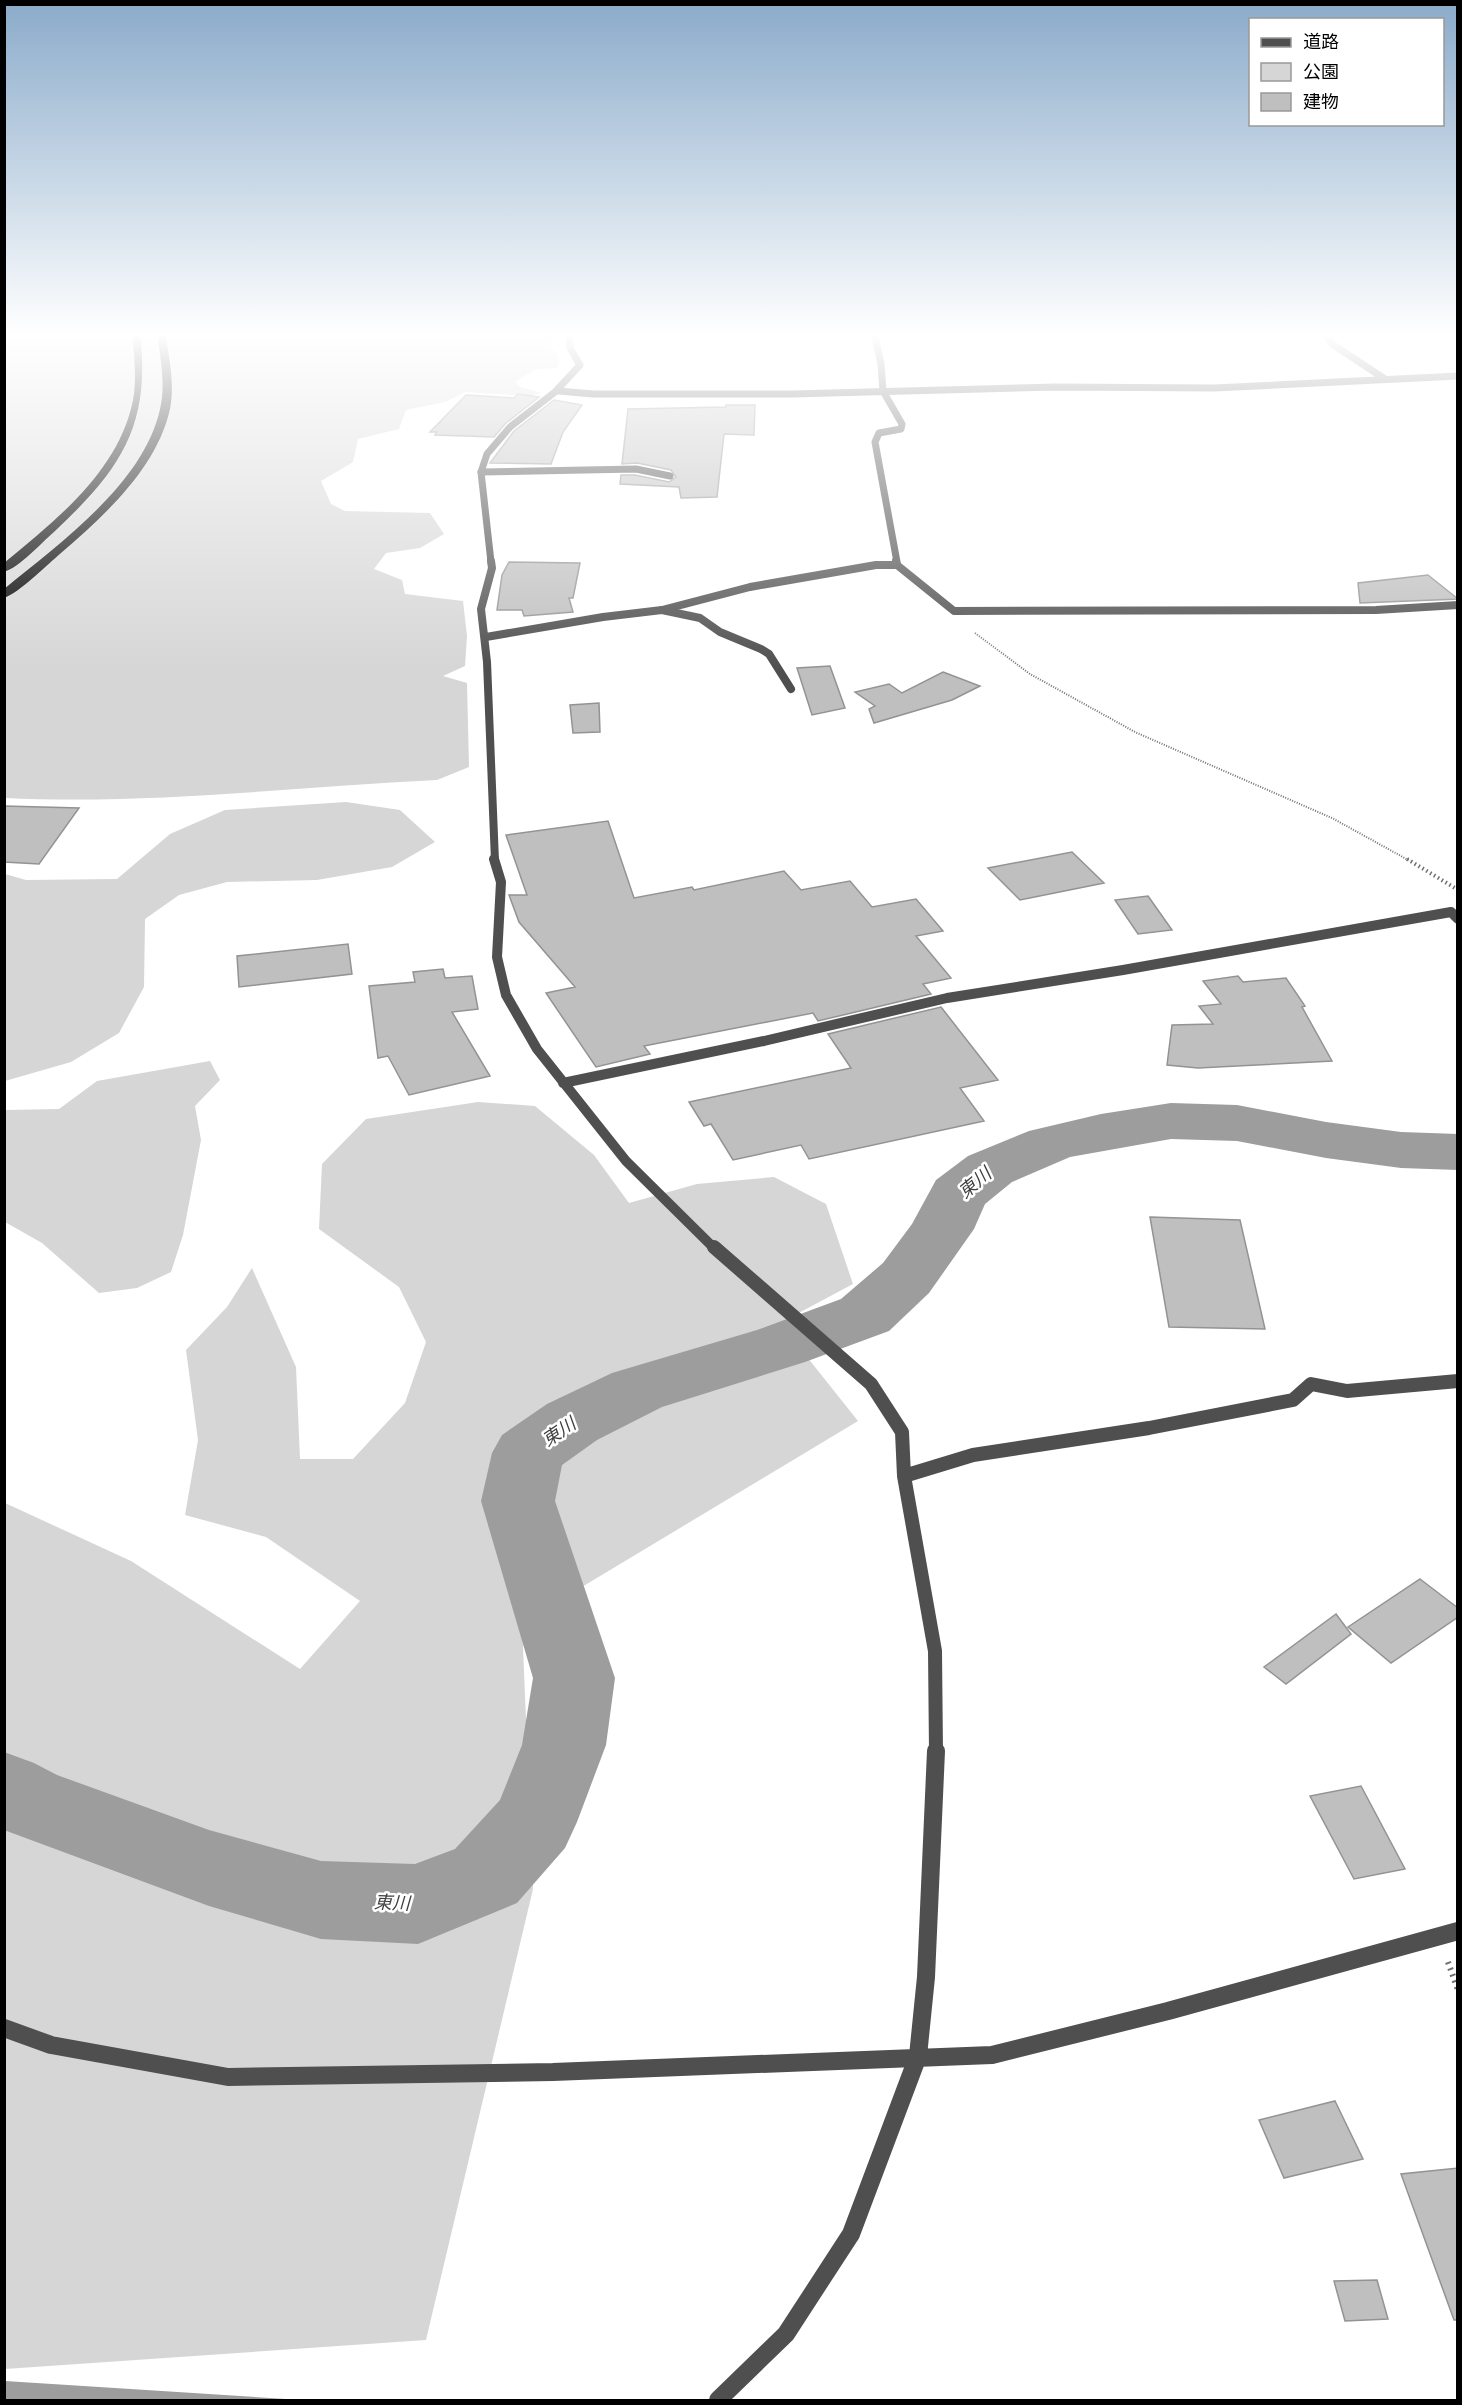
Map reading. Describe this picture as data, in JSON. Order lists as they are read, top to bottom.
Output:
{
  "water": ["東川"],
  "legend": ["道路", "公園", "建物"]
}
